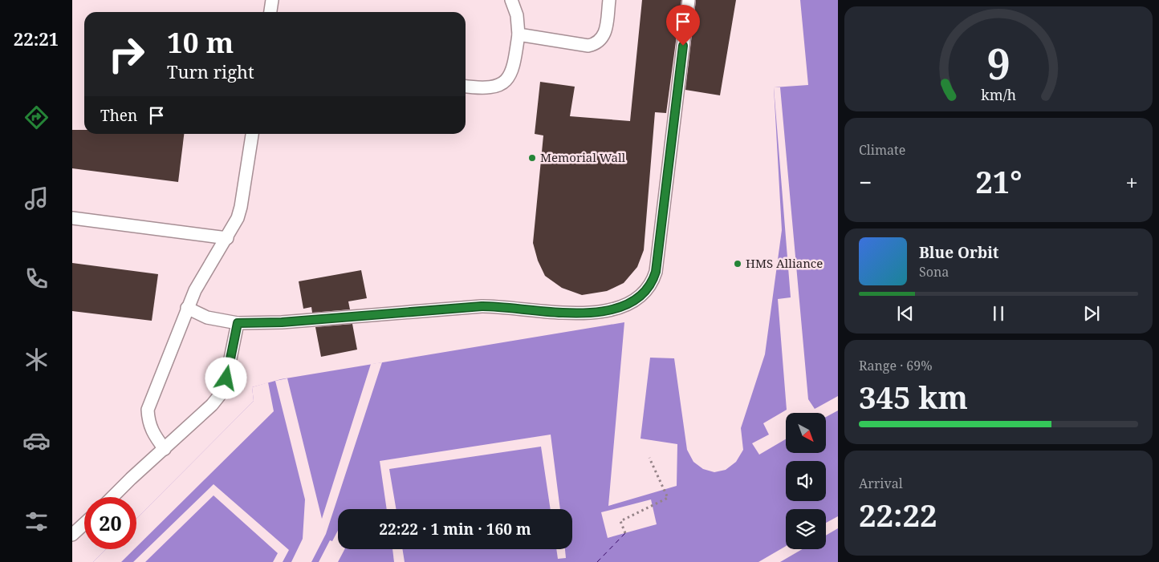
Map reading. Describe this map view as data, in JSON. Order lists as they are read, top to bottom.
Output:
{
  "places": ["Memorial Wall", "HMS Alliance"],
  "north": "bottom right",
  "page": {
    "tabs": "22:21",
    "turn": ["10 m", "Turn right"],
    "then": "Then",
    "tile": [
      "Climate",
      ["Range · 69%", "345 km"],
      ["Arrival", "22:22"]
    ],
    "heat": ["−", "21°", "+"],
    "song": ["Blue Orbit", "Sona"],
    "limit": "20",
    "trip": "22:22 · 1 min · 160 m",
    "gauge": ["9", "km/h"]
  }
}
